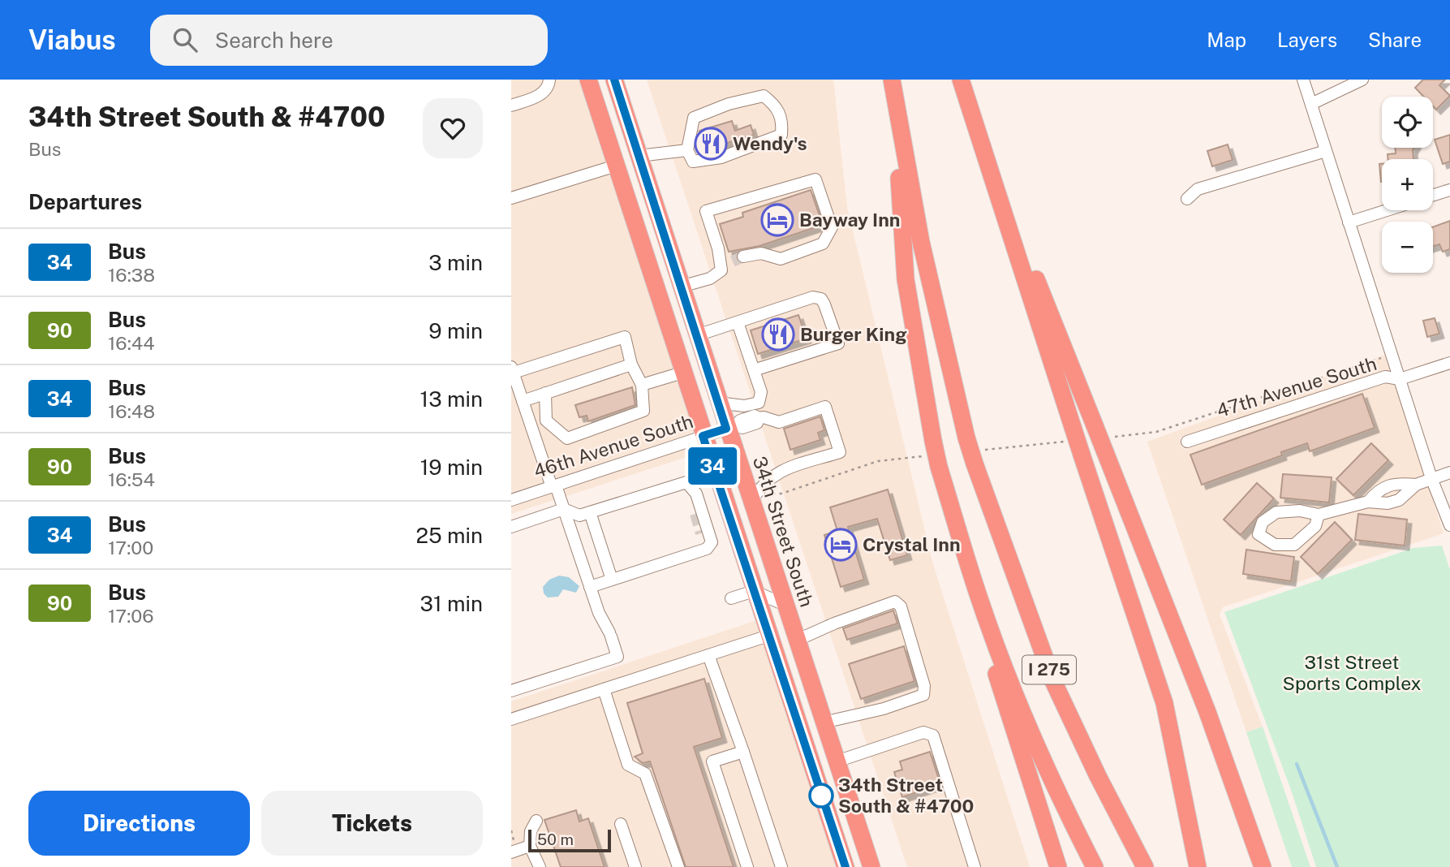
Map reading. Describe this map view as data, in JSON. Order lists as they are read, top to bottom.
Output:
{
  "streets": {
    "highway": ["34th Street South", "I 275"],
    "street": ["47th Avenue South", "46th Avenue South"]
  },
  "crossings": [
    ["46th Avenue South", "34th Street South"]
  ],
  "parks": ["31st Street Sports Complex"],
  "places": {
    "restaurant": ["Wendy's", "Burger King"],
    "hotel": ["Bayway Inn", "Crystal Inn"],
    "other": ["34th Street South & #4700"]
  },
  "lines": ["bus line 34"],
  "scale_bar": "50 m",
  "page": {
    "header": "Viabus",
    "search": "Search here",
    "nav": ["Map", "Layers", "Share"],
    "heading": [
      ["34th Street South & #4700", "Bus"],
      "Departures"
    ],
    "on_map": "34",
    "map_buttons": ["+", "−"],
    "list": [
      {
        "mark": "34",
        "name": "Bus",
        "note": "16:38",
        "value": "3 min"
      },
      {
        "mark": "90",
        "name": "Bus",
        "note": "16:44",
        "value": "9 min"
      },
      {
        "mark": "34",
        "name": "Bus",
        "note": "16:48",
        "value": "13 min"
      },
      {
        "mark": "90",
        "name": "Bus",
        "note": "16:54",
        "value": "19 min"
      },
      {
        "mark": "34",
        "name": "Bus",
        "note": "17:00",
        "value": "25 min"
      },
      {
        "mark": "90",
        "name": "Bus",
        "note": "17:06",
        "value": "31 min"
      }
    ],
    "buttons": ["Directions", "Tickets"],
    "scale": "50 m"
  }
}
